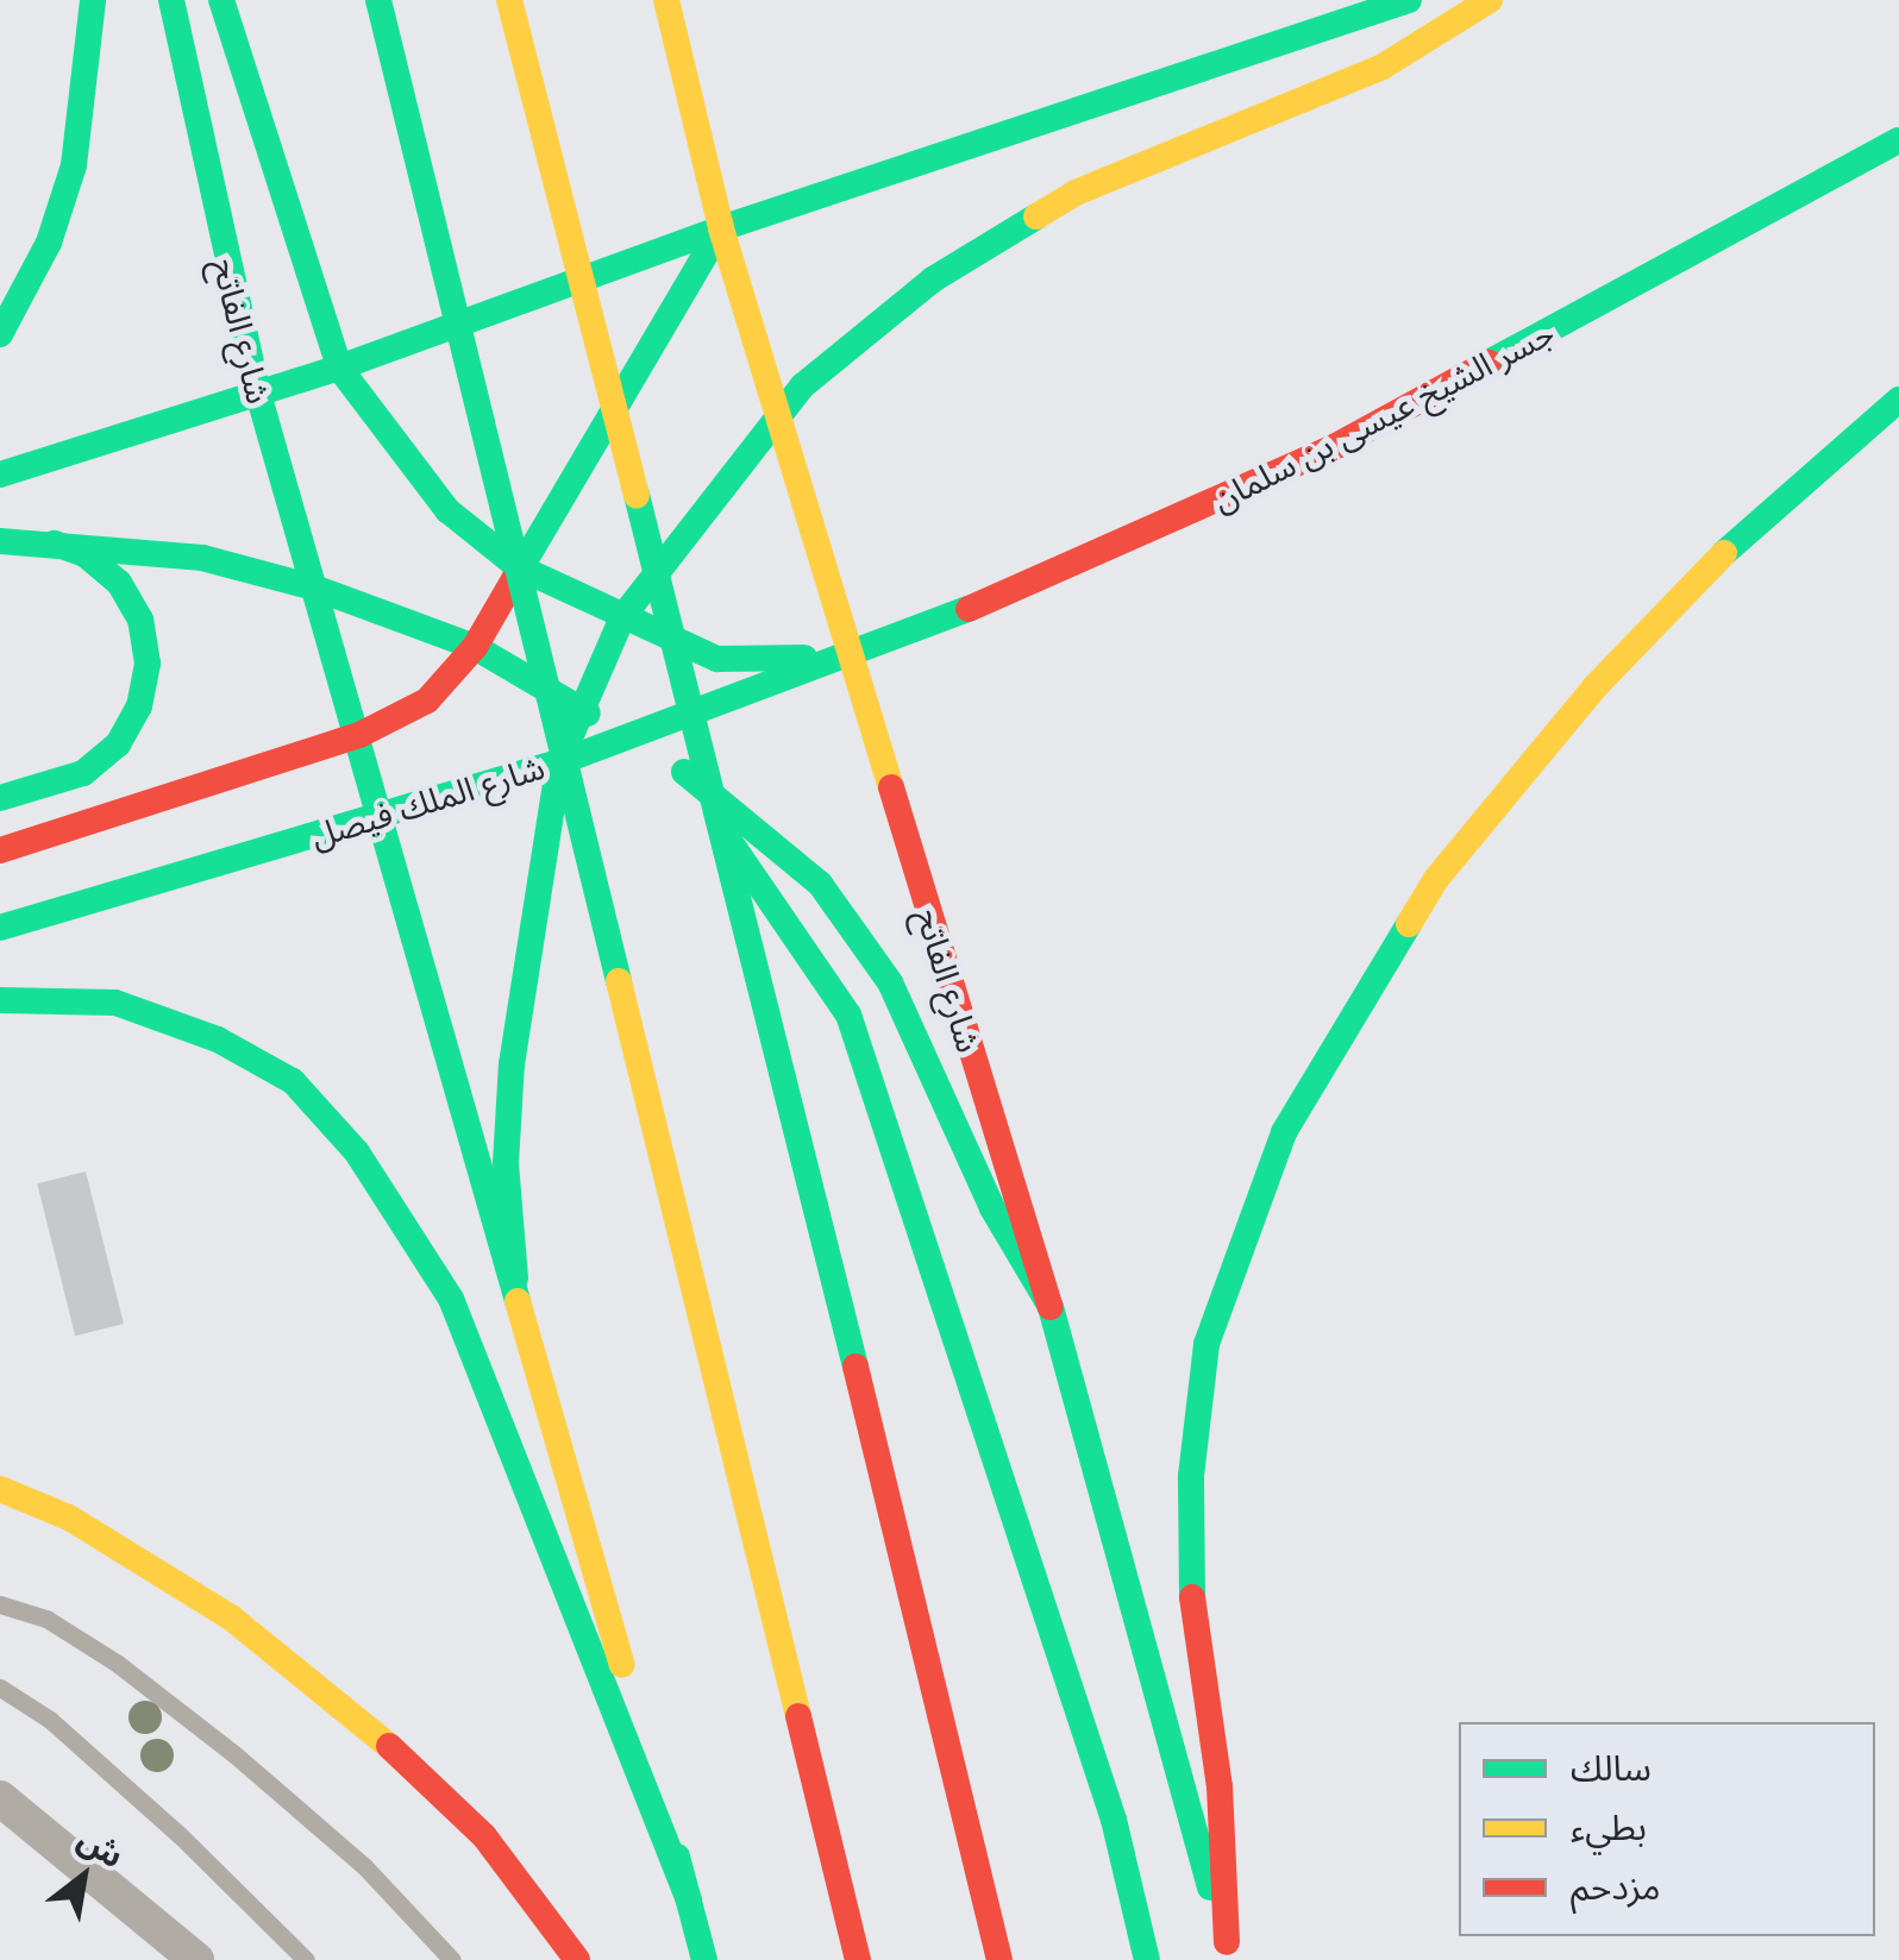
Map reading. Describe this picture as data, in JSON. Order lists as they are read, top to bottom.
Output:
{
  "streets": {
    "main road": ["شارع الفاتح", "جسر الشيخ عيسى بن سلمان", "شارع الملك فيصل"]
  },
  "crossings": [
    ["شارع الفاتح", "جسر الشيخ عيسى بن سلمان"],
    ["شارع الفاتح", "شارع الملك فيصل"],
    ["جسر الشيخ عيسى بن سلمان", "شارع الملك فيصل"]
  ],
  "legend": ["سالك", "بطيء", "مزدحم"],
  "north": "top right"
}
